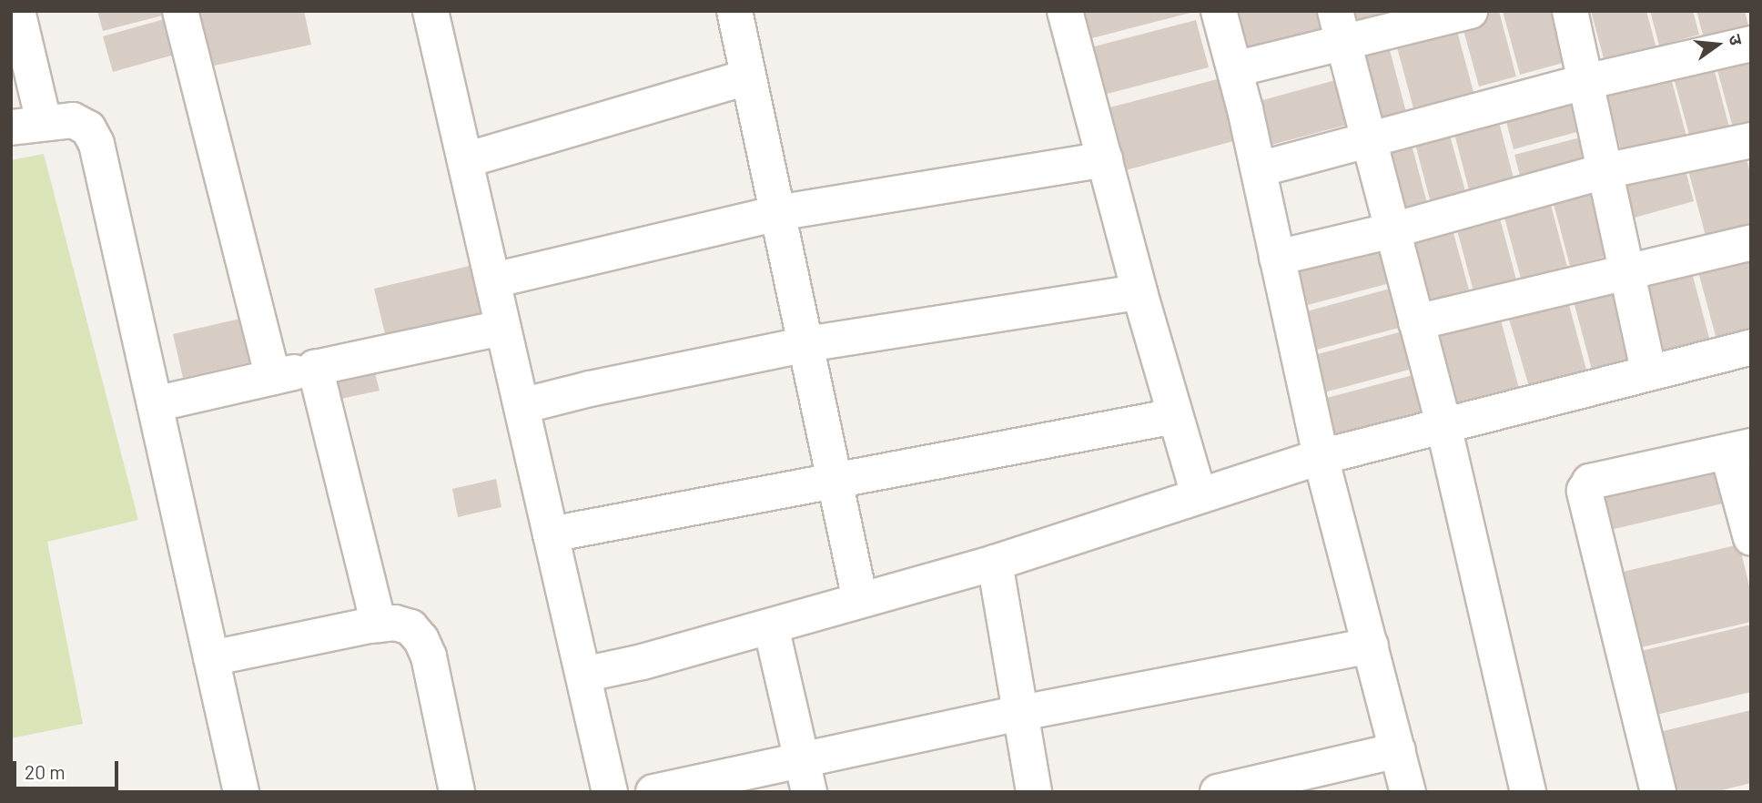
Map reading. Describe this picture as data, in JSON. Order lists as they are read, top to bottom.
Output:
{
  "scale_bar": "20 m",
  "north": "right"
}
